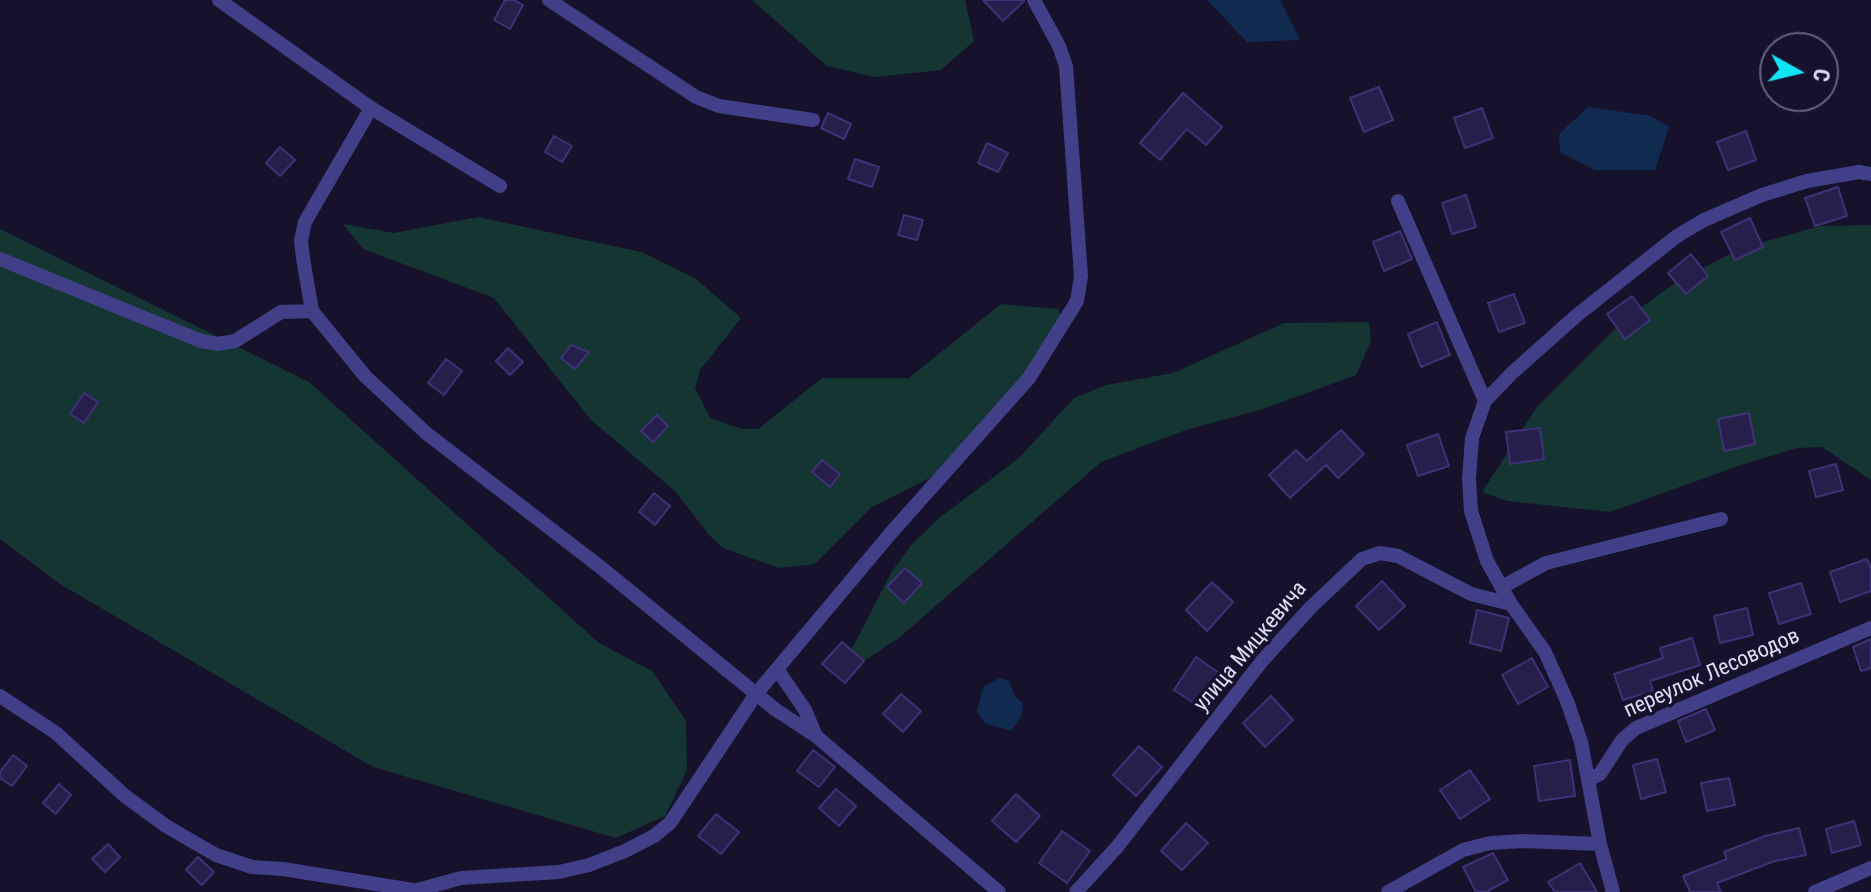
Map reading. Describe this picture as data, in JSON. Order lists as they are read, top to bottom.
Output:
{
  "streets": {
    "street": ["улица Мицкевича", "переулок Лесоводов"]
  },
  "north": "right"
}
